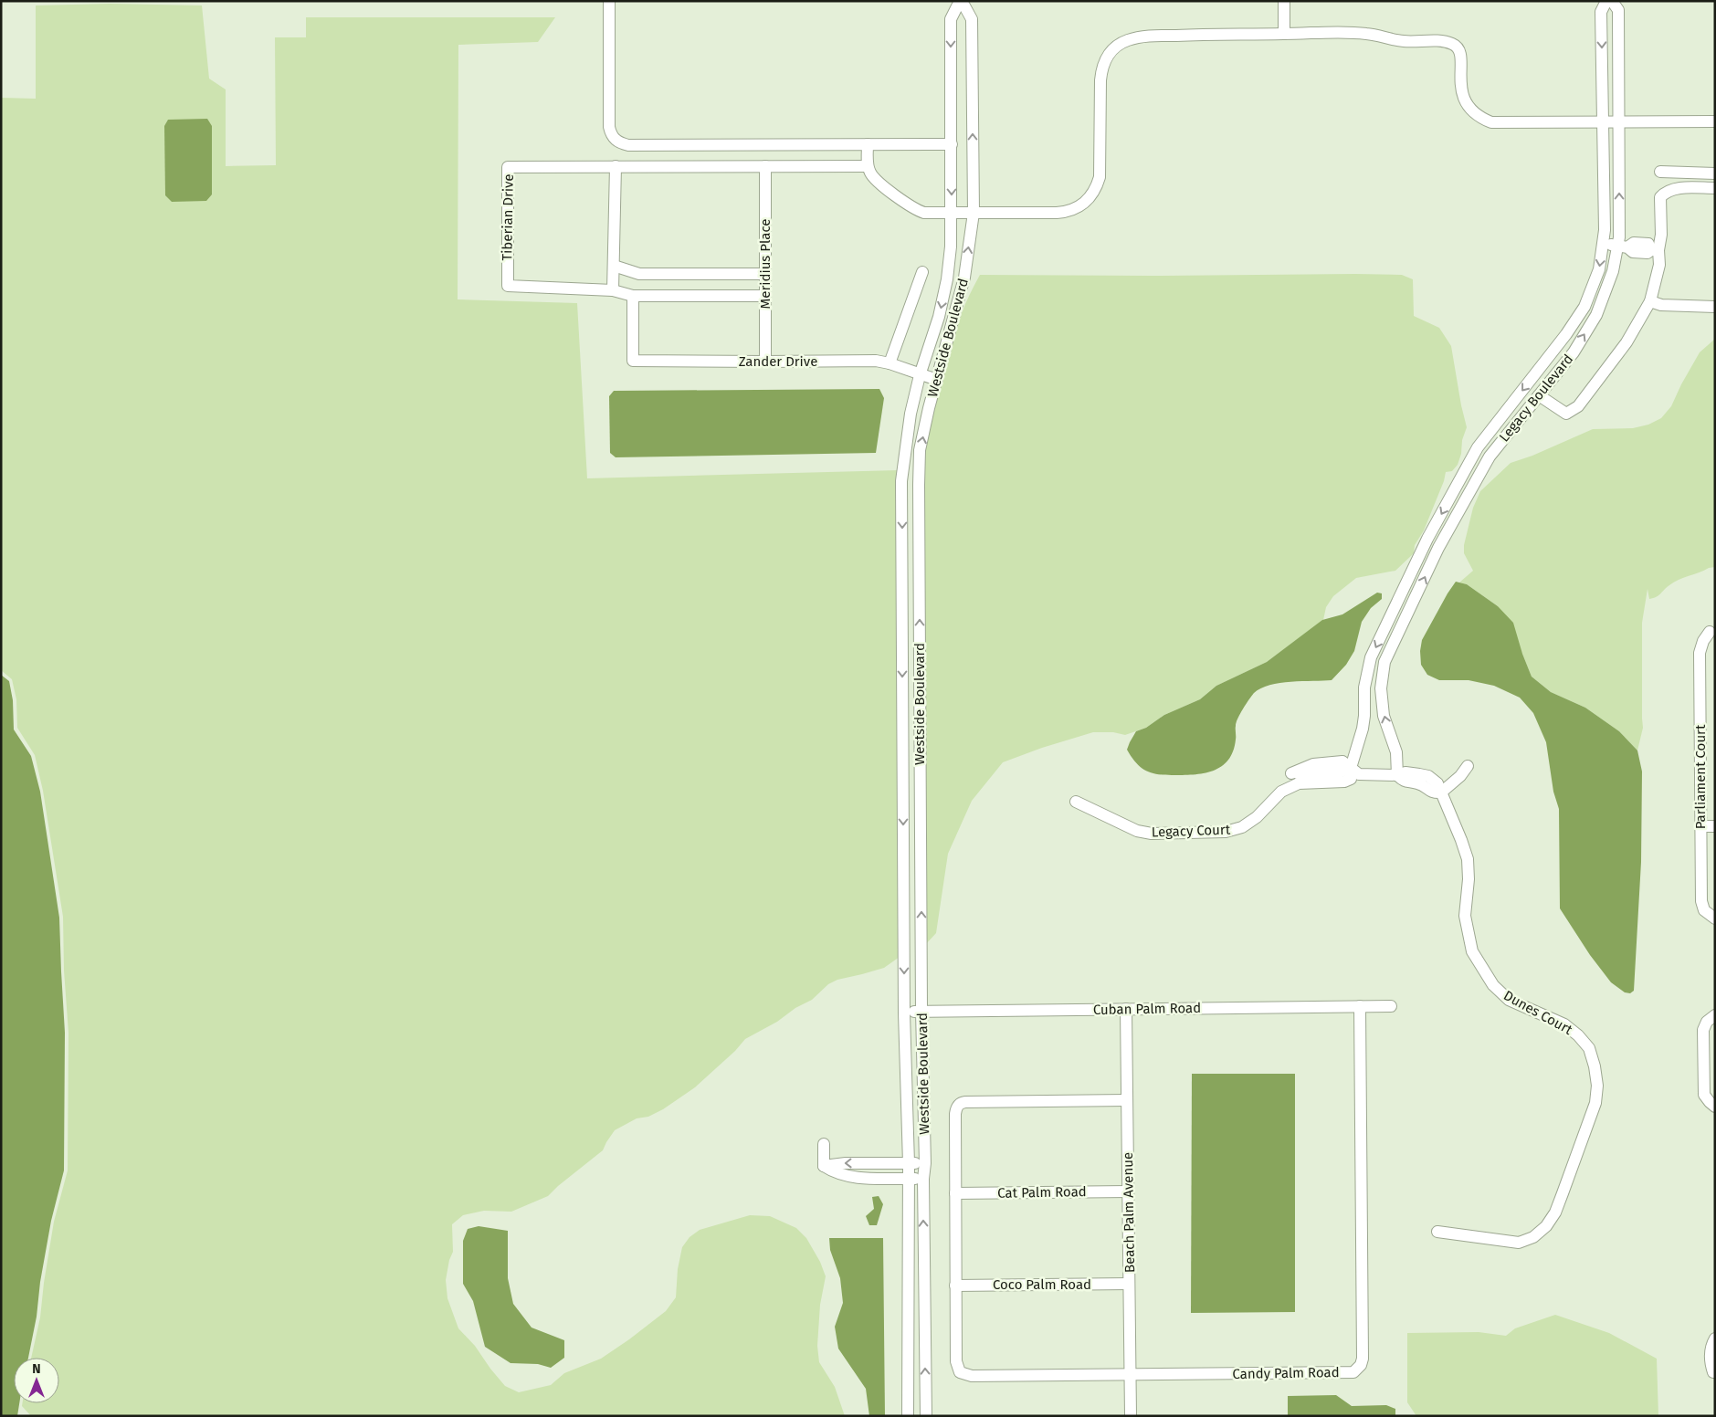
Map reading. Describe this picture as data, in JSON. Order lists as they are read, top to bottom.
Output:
{
  "streets": {
    "street": [
      "Tiberian Drive",
      "Meridius Place",
      "Westside Boulevard",
      "Zander Drive",
      "Legacy Boulevard",
      "Parliament Court",
      "Legacy Court",
      "Cuban Palm Road",
      "Dunes Court",
      "Cat Palm Road",
      "Beach Palm Avenue",
      "Coco Palm Road",
      "Candy Palm Road"
    ]
  },
  "crossings": [
    ["Tiberian Drive", "Meridius Place"],
    ["Tiberian Drive", "Zander Drive"],
    ["Meridius Place", "Zander Drive"],
    ["Westside Boulevard", "Zander Drive"],
    ["Westside Boulevard", "Cuban Palm Road"],
    ["Legacy Boulevard", "Legacy Court"],
    ["Legacy Boulevard", "Dunes Court"],
    ["Cuban Palm Road", "Beach Palm Avenue"],
    ["Cuban Palm Road", "Candy Palm Road"],
    ["Cat Palm Road", "Beach Palm Avenue"],
    ["Beach Palm Avenue", "Coco Palm Road"],
    ["Beach Palm Avenue", "Candy Palm Road"],
    ["Coco Palm Road", "Candy Palm Road"]
  ],
  "north": "top"
}
